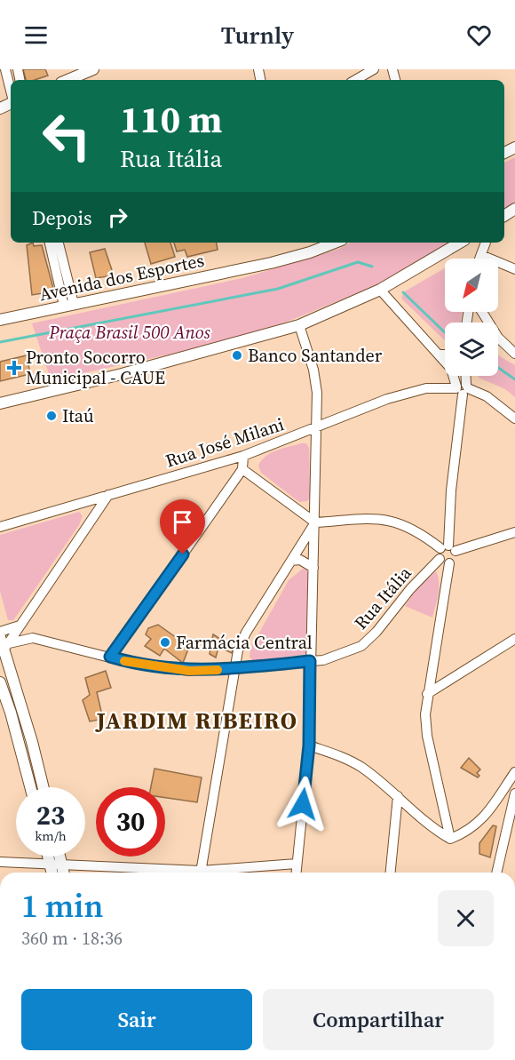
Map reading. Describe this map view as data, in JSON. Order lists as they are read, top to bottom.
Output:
{
  "streets": {
    "main road": ["Avenida dos Esportes"],
    "street": ["Rua José Milani", "Rua Itália"]
  },
  "districts": ["JARDIM RIBEIRO"],
  "parks": ["Praça Brasil 500 Anos"],
  "places": {
    "other": ["Banco Santander", "Itaú", "Farmácia Central"],
    "health": ["Pronto Socorro Municipal - CAUE"]
  },
  "north": "bottom left",
  "page": {
    "header": "Turnly",
    "turn": ["110 m", "Rua Itália"],
    "then": "Depois",
    "speed": "23 km/h",
    "limit": "30",
    "heading": ["1 min", "360 m · 18:36"],
    "buttons": ["Sair", "Compartilhar"]
  }
}
